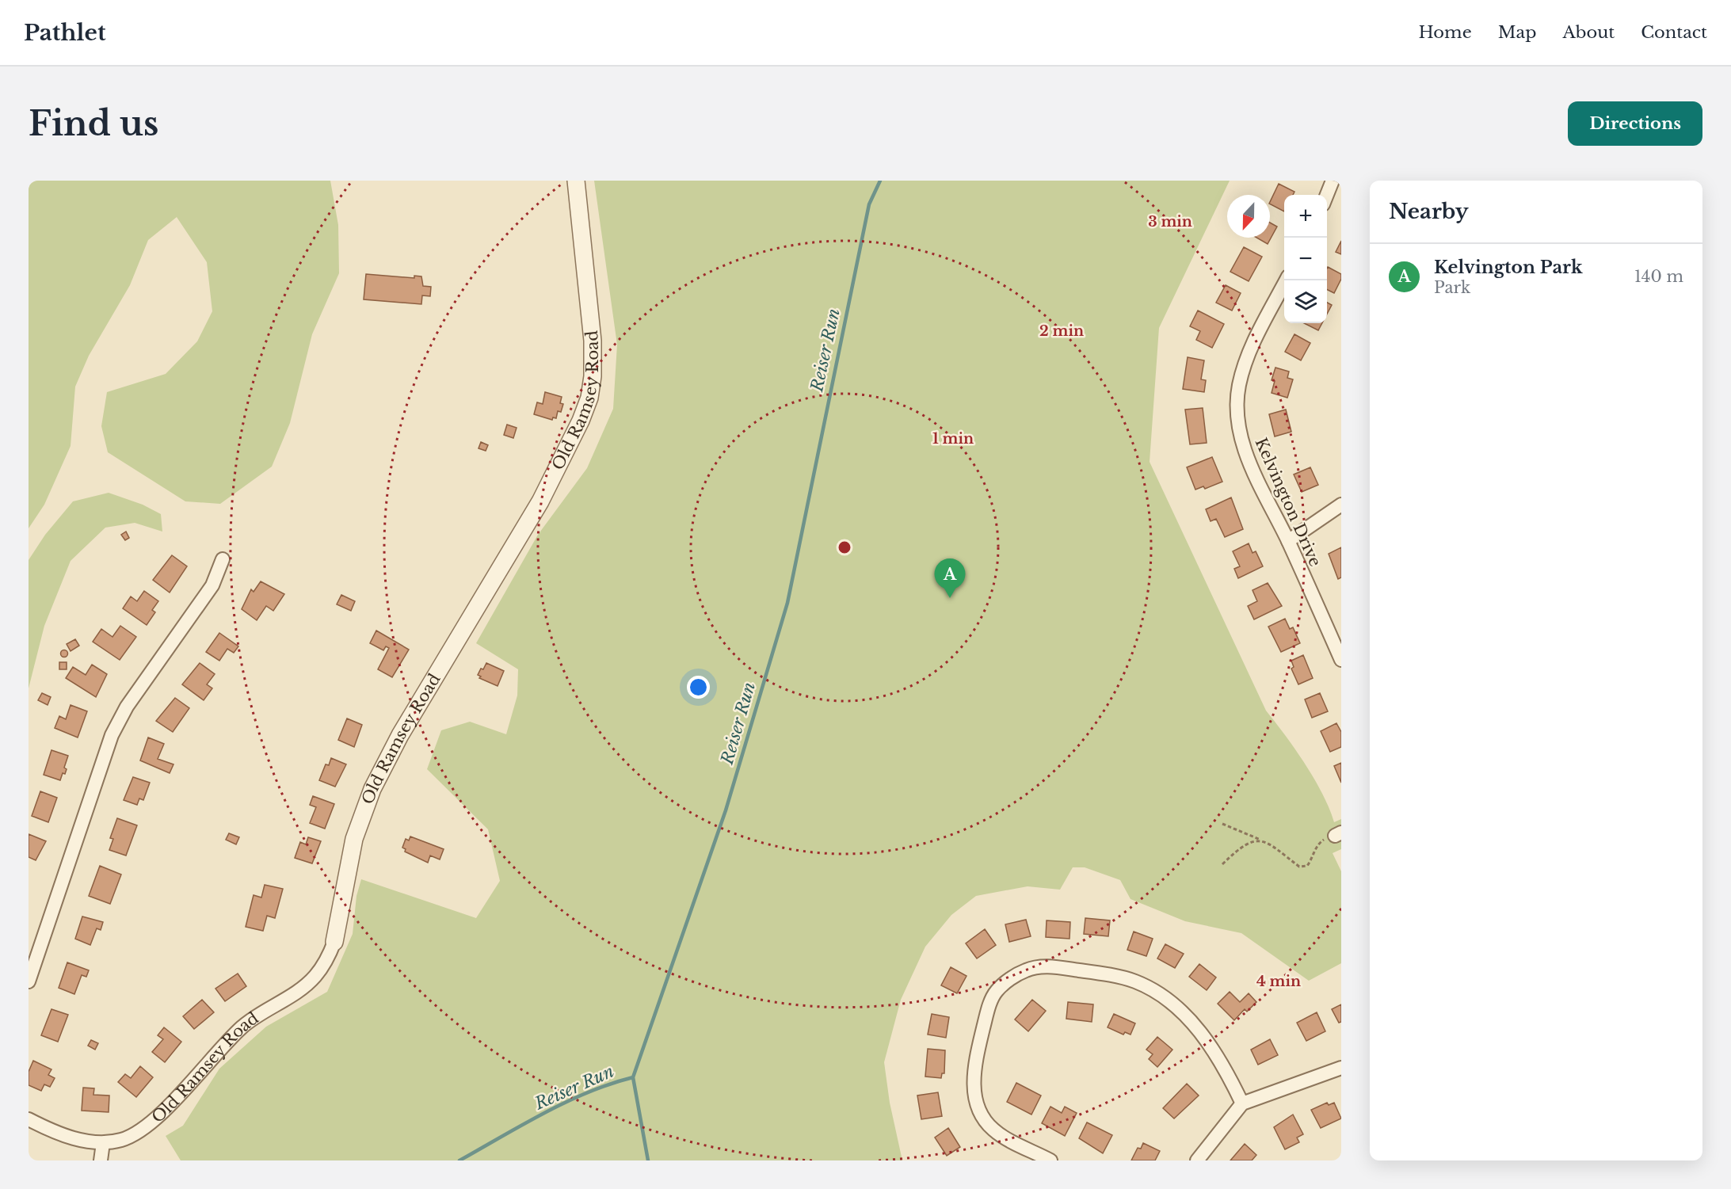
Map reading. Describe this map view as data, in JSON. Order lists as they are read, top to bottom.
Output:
{
  "streets": {
    "street": ["Old Ramsey Road", "Kelvington Drive"]
  },
  "water": ["Reiser Run"],
  "north": "bottom",
  "page": {
    "header": "Pathlet",
    "nav": [
      "Home",
      "Map",
      "About",
      "Contact"
    ],
    "buttons": "Directions",
    "title": "Find us",
    "heading": "Nearby",
    "map_buttons": ["+", "−"],
    "list": [
      {
        "mark": "A",
        "name": "Kelvington Park",
        "note": "Park",
        "value": "140 m"
      }
    ],
    "pins": "A"
  },
  "rings": [
    "3 min",
    "2 min",
    "1 min",
    "4 min"
  ]
}
